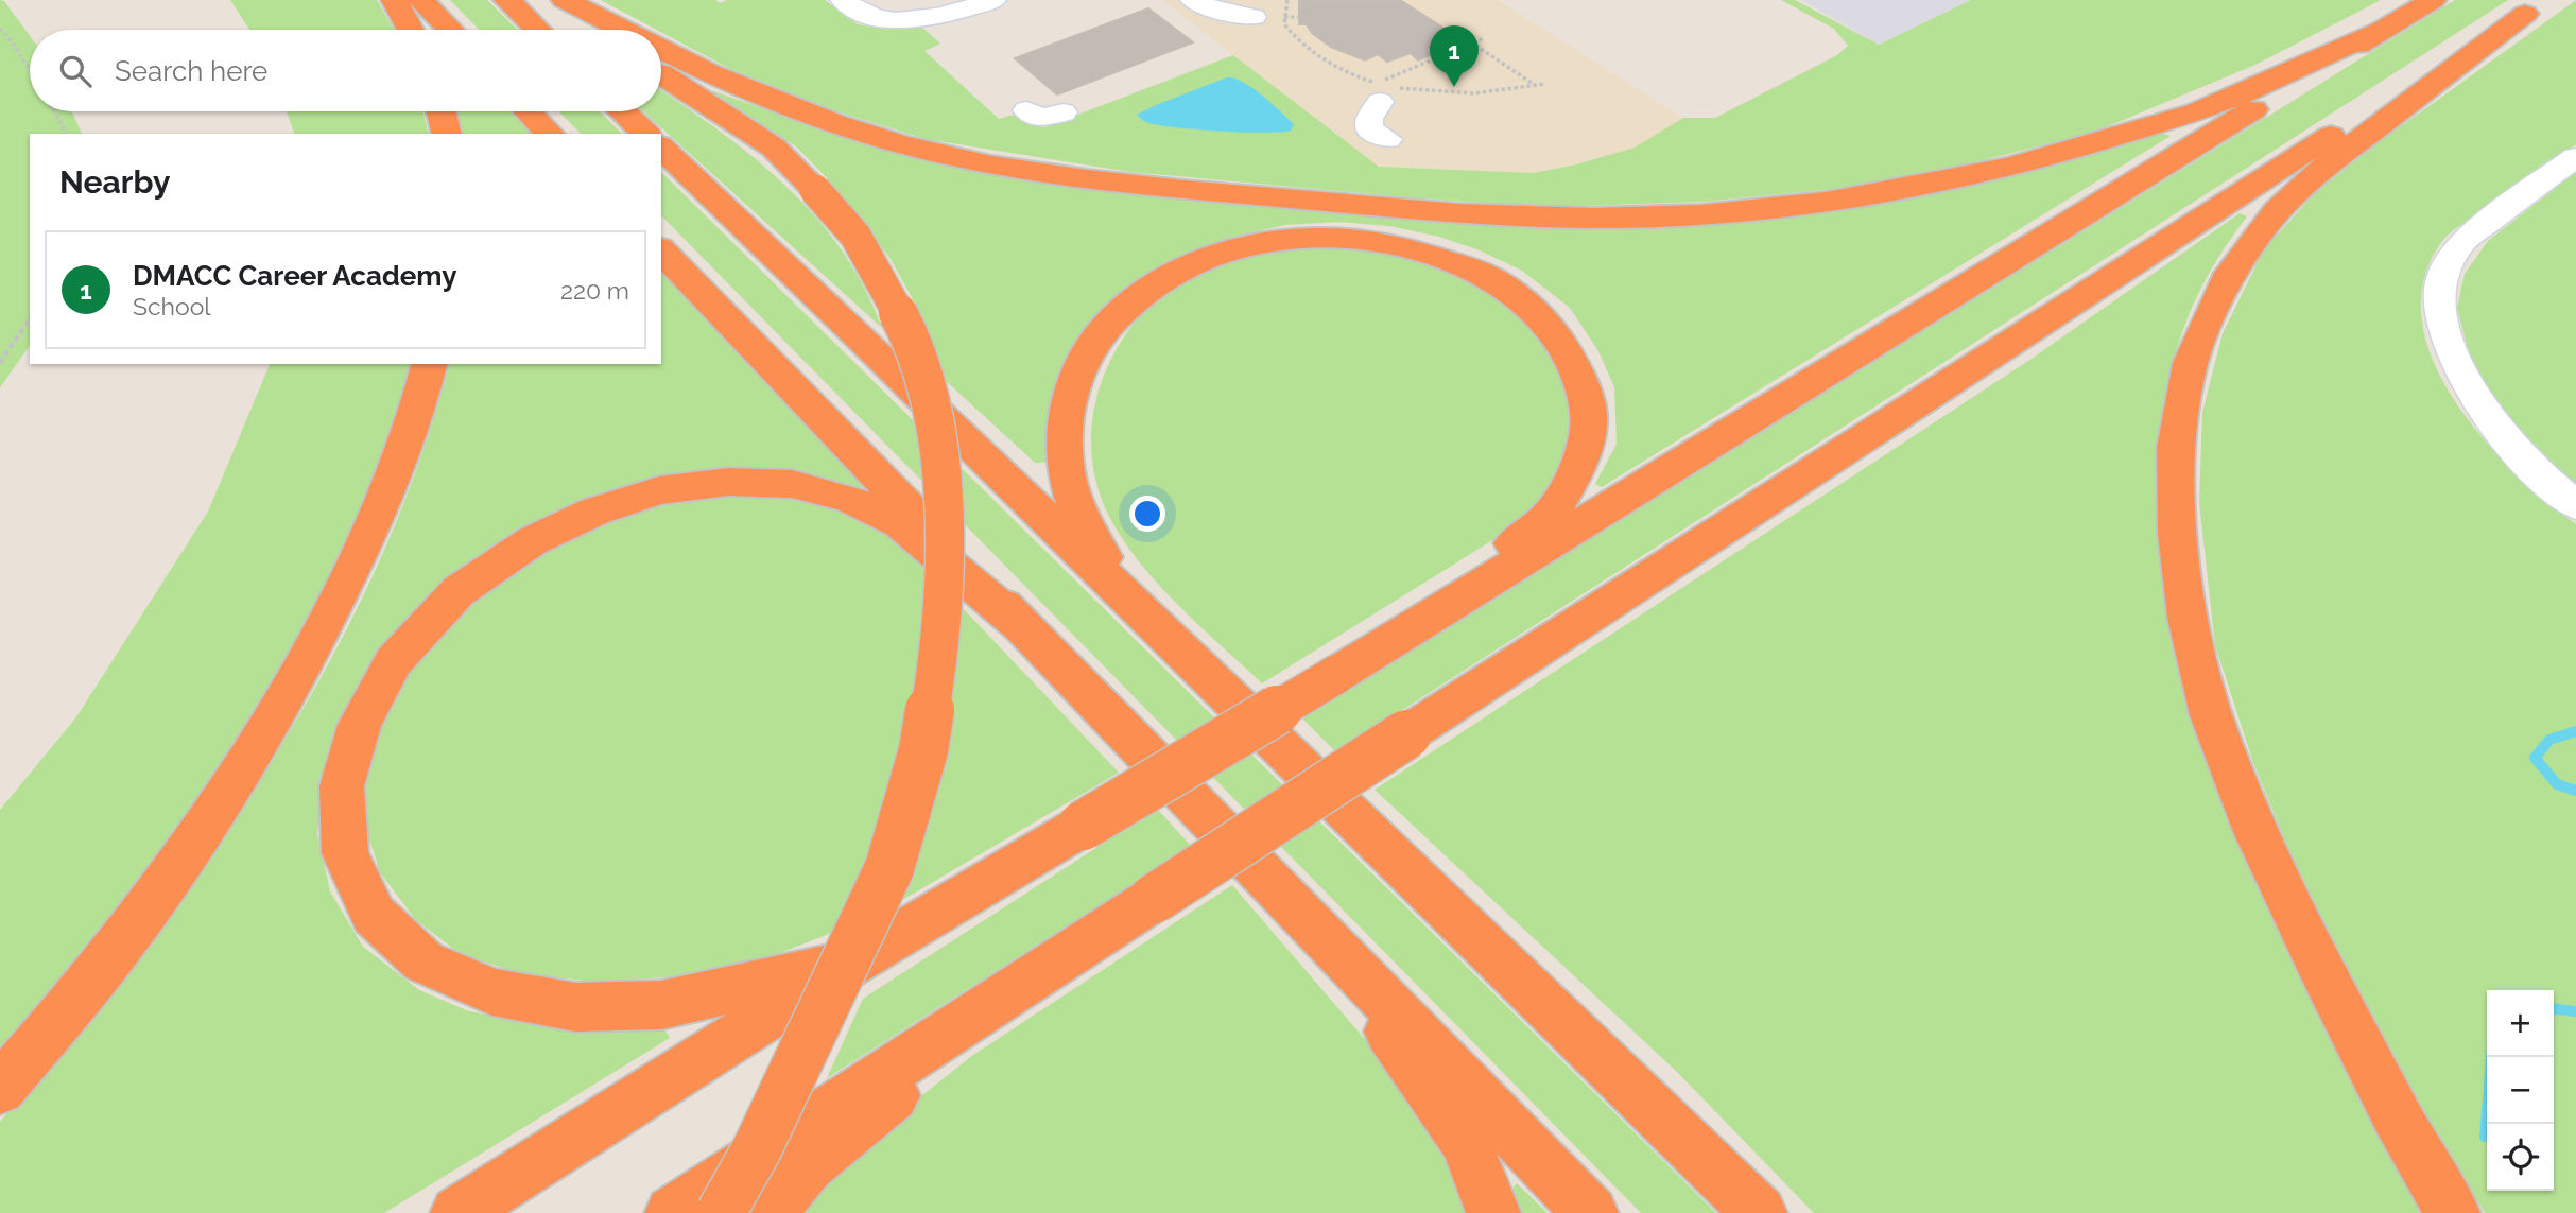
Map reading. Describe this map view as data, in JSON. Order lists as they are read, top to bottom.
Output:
{
  "page": {
    "pins": "1",
    "search": "Search here",
    "heading": "Nearby",
    "list": [
      {
        "mark": "1",
        "name": "DMACC Career Academy",
        "note": "School",
        "value": "220 m"
      }
    ],
    "map_buttons": ["+", "−"]
  }
}
